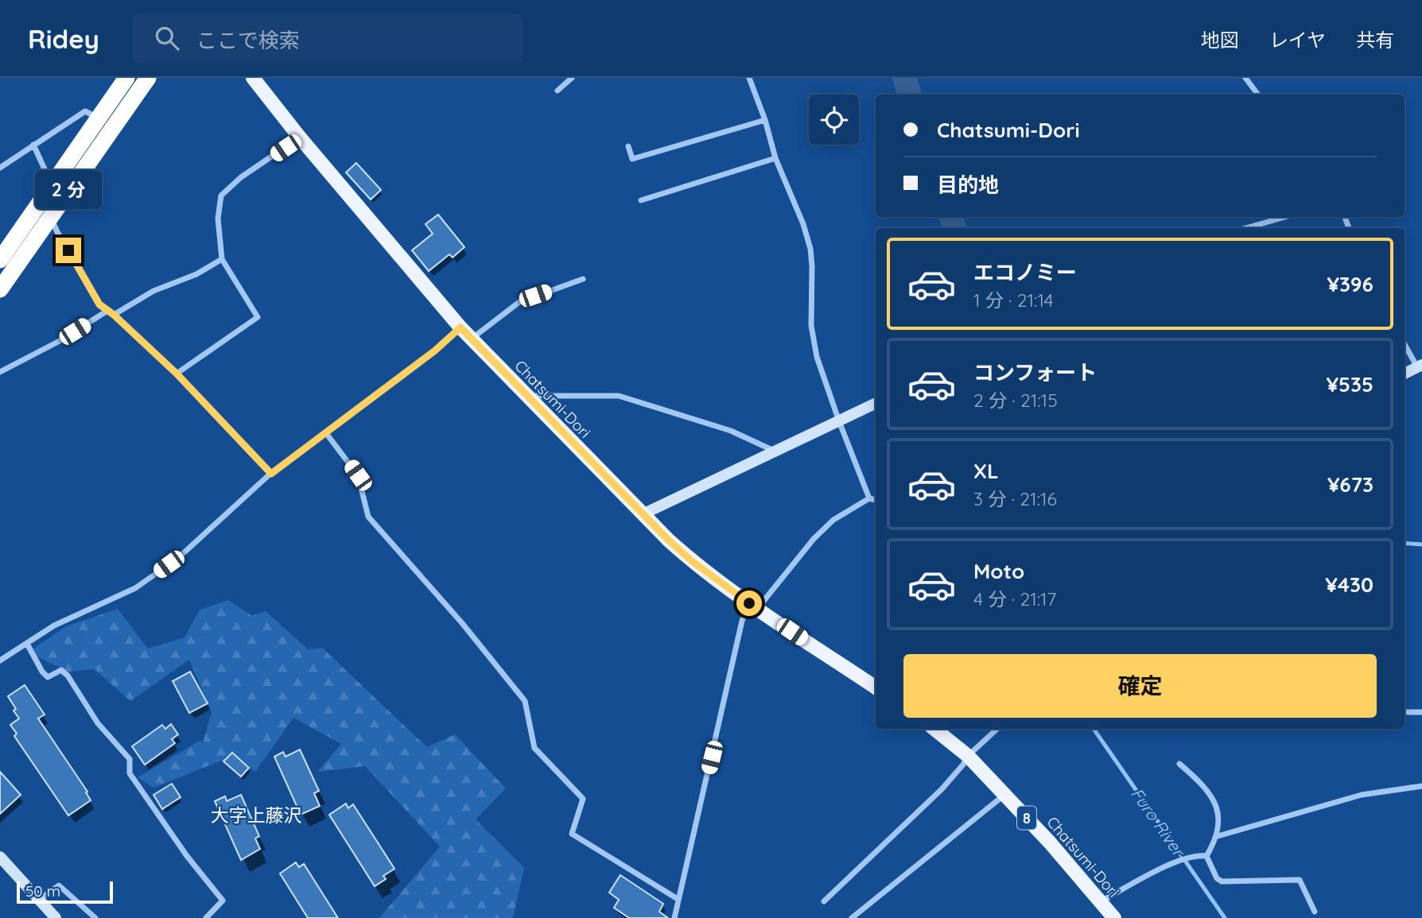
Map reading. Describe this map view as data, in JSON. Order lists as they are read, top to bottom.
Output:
{
  "streets": {
    "main road": ["Chatsumi-Dori", "8"]
  },
  "districts": ["大字上藤沢"],
  "water": ["Furo River"],
  "scale_bar": "50 m",
  "page": {
    "header": "Ridey",
    "search": "ここで検索",
    "nav": ["地図", "レイヤ", "共有"],
    "banner": ["Chatsumi-Dori", "目的地"],
    "bubble": "2 分",
    "list": [
      {
        "name": "エコノミー",
        "note": "1 分 · 21:14",
        "value": "¥396"
      },
      {
        "name": "コンフォート",
        "note": "2 分 · 21:15",
        "value": "¥535"
      },
      {
        "name": "XL",
        "note": "3 分 · 21:16",
        "value": "¥673"
      },
      {
        "name": "Moto",
        "note": "4 分 · 21:17",
        "value": "¥430"
      }
    ],
    "buttons": "確定",
    "scale": "50 m"
  }
}
